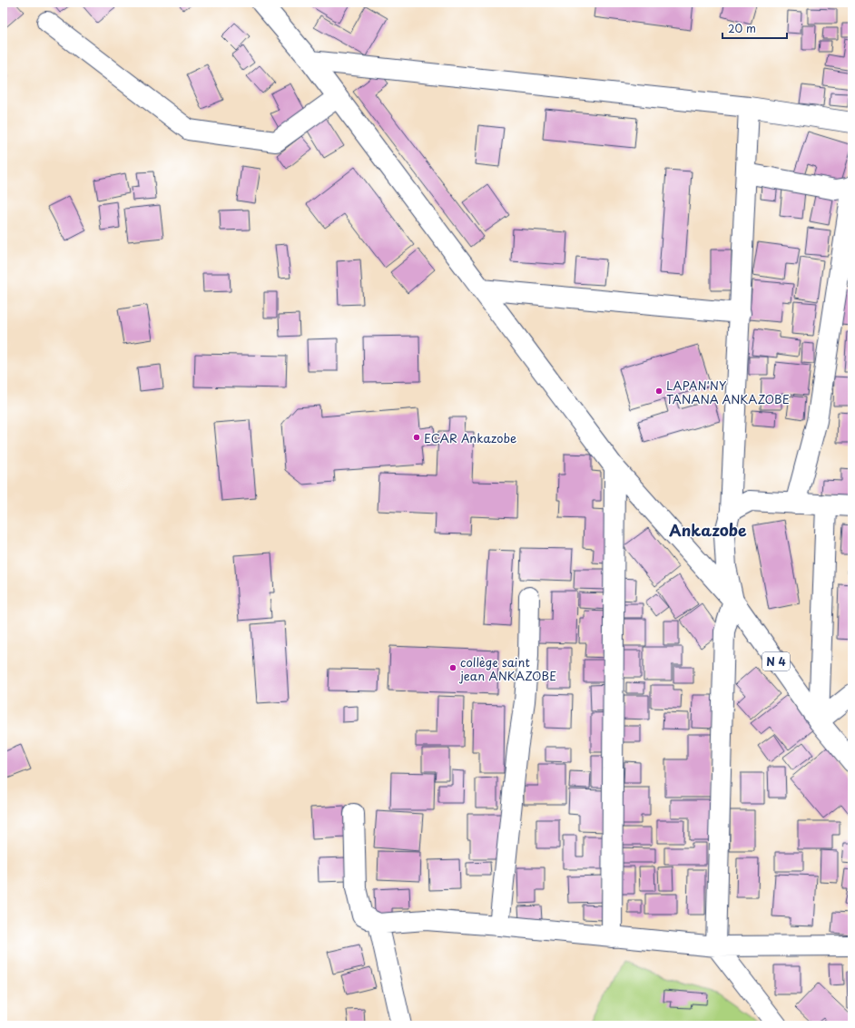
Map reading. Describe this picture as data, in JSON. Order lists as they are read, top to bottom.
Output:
{
  "streets": {
    "street": ["N 4"]
  },
  "districts": ["Ankazobe"],
  "places": ["LAPAN'NY TANANA ANKAZOBE", "ECAR Ankazobe", "collège saint jean ANKAZOBE"],
  "scale_bar": "20 m"
}
